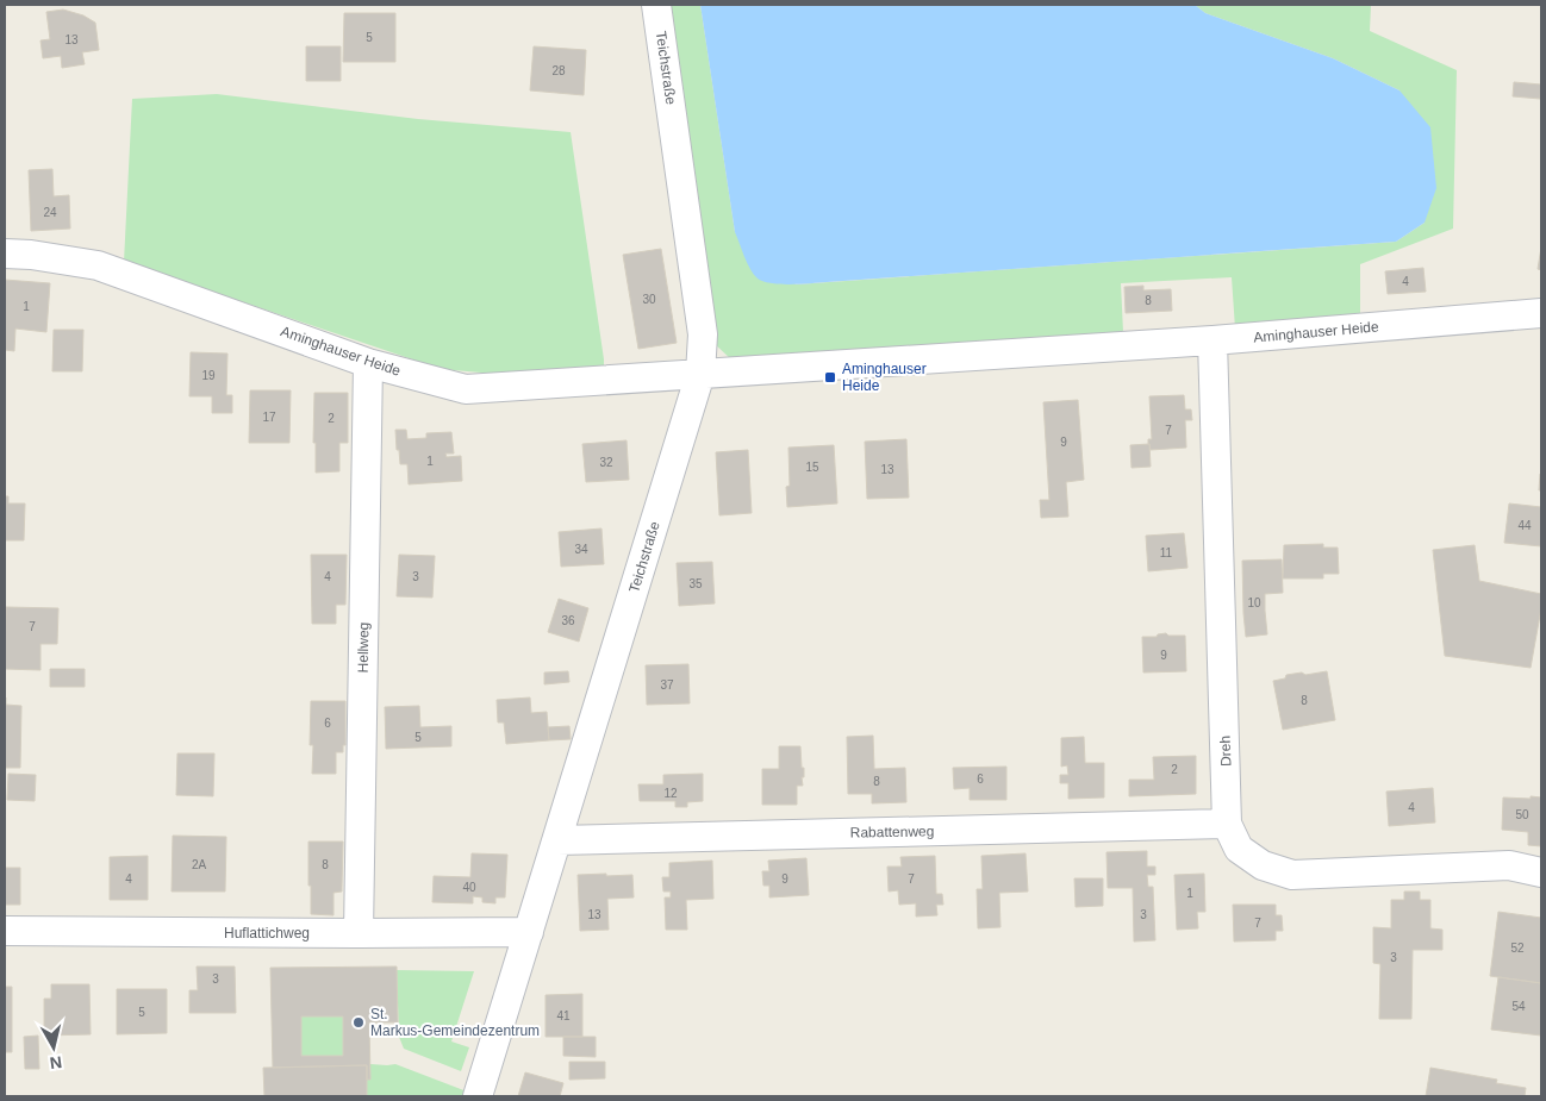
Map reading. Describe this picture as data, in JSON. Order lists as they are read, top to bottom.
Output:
{
  "streets": {
    "street": [
      "Teichstraße",
      "Aminghauser Heide",
      "Hellweg",
      "Dreh",
      "Rabattenweg",
      "Huflattichweg"
    ]
  },
  "crossings": [
    ["Teichstraße", "Aminghauser Heide"],
    ["Teichstraße", "Rabattenweg"],
    ["Teichstraße", "Huflattichweg"],
    ["Aminghauser Heide", "Hellweg"],
    ["Aminghauser Heide", "Dreh"],
    ["Hellweg", "Huflattichweg"],
    ["Dreh", "Rabattenweg"]
  ],
  "places": {
    "transit": ["Aminghauser Heide"],
    "other": ["St. Markus-Gemeindezentrum"]
  },
  "house_numbers": [
    "5",
    "13",
    "28",
    "24",
    "4",
    "30",
    "8",
    "1",
    "19",
    "17",
    "2",
    "7",
    "9",
    "1",
    "32",
    "15",
    "13",
    "44",
    "34",
    "11",
    "4",
    "3",
    "35",
    "10",
    "36",
    "7",
    "9",
    "37",
    "8",
    "6",
    "5",
    "2",
    "6",
    "8",
    "12",
    "4",
    "50",
    "2A",
    "8",
    "4",
    "9",
    "7",
    "40",
    "1",
    "13",
    "3",
    "7",
    "52",
    "3",
    "3",
    "54",
    "5",
    "41"
  ],
  "north": "bottom"
}
